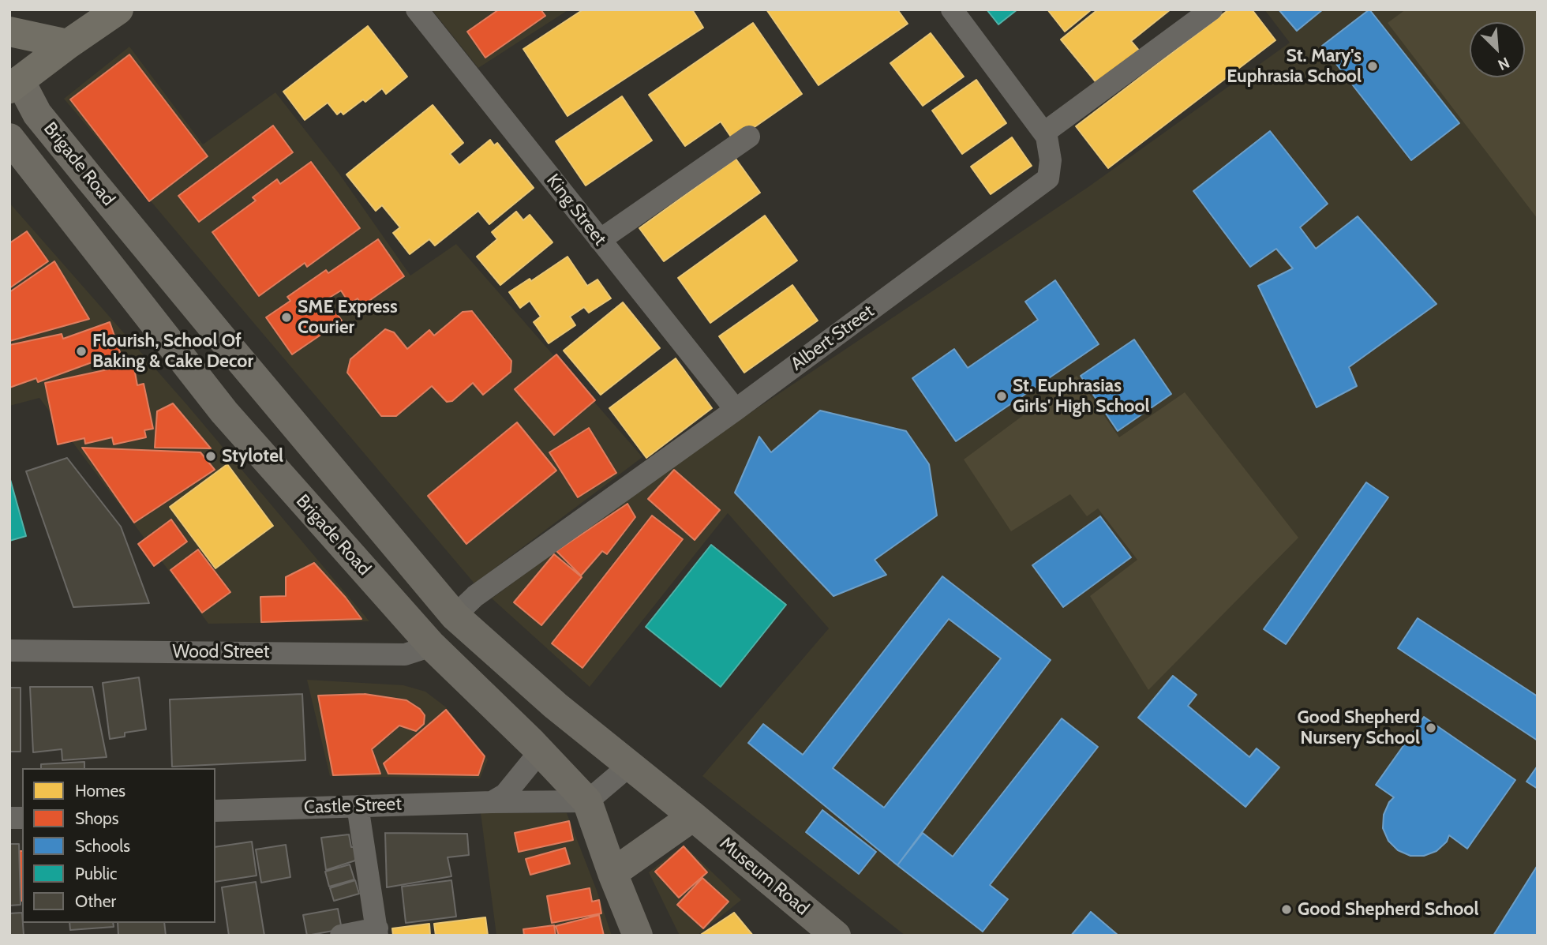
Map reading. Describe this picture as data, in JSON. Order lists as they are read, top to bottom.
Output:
{
  "streets": {
    "main road": ["Brigade Road", "Museum Road"],
    "street": [
      "King Street",
      "Albert Street",
      "Wood Street",
      "Castle Street"
    ]
  },
  "crossings": [
    ["Brigade Road", "Albert Street"],
    ["Brigade Road", "Wood Street"],
    ["Brigade Road", "Castle Street"],
    ["Brigade Road", "Museum Road"],
    ["King Street", "Albert Street"]
  ],
  "places": [
    "St. Mary's Euphrasia School",
    "SME Express Courier",
    "Flourish, School Of Baking & Cake Decor",
    "St. Euphrasias Girls' High School",
    "Stylotel",
    "Good Shepherd Nursery School",
    "Good Shepherd School"
  ],
  "legend": [
    "Homes",
    "Shops",
    "Schools",
    "Public",
    "Other"
  ],
  "north": "bottom right"
}
